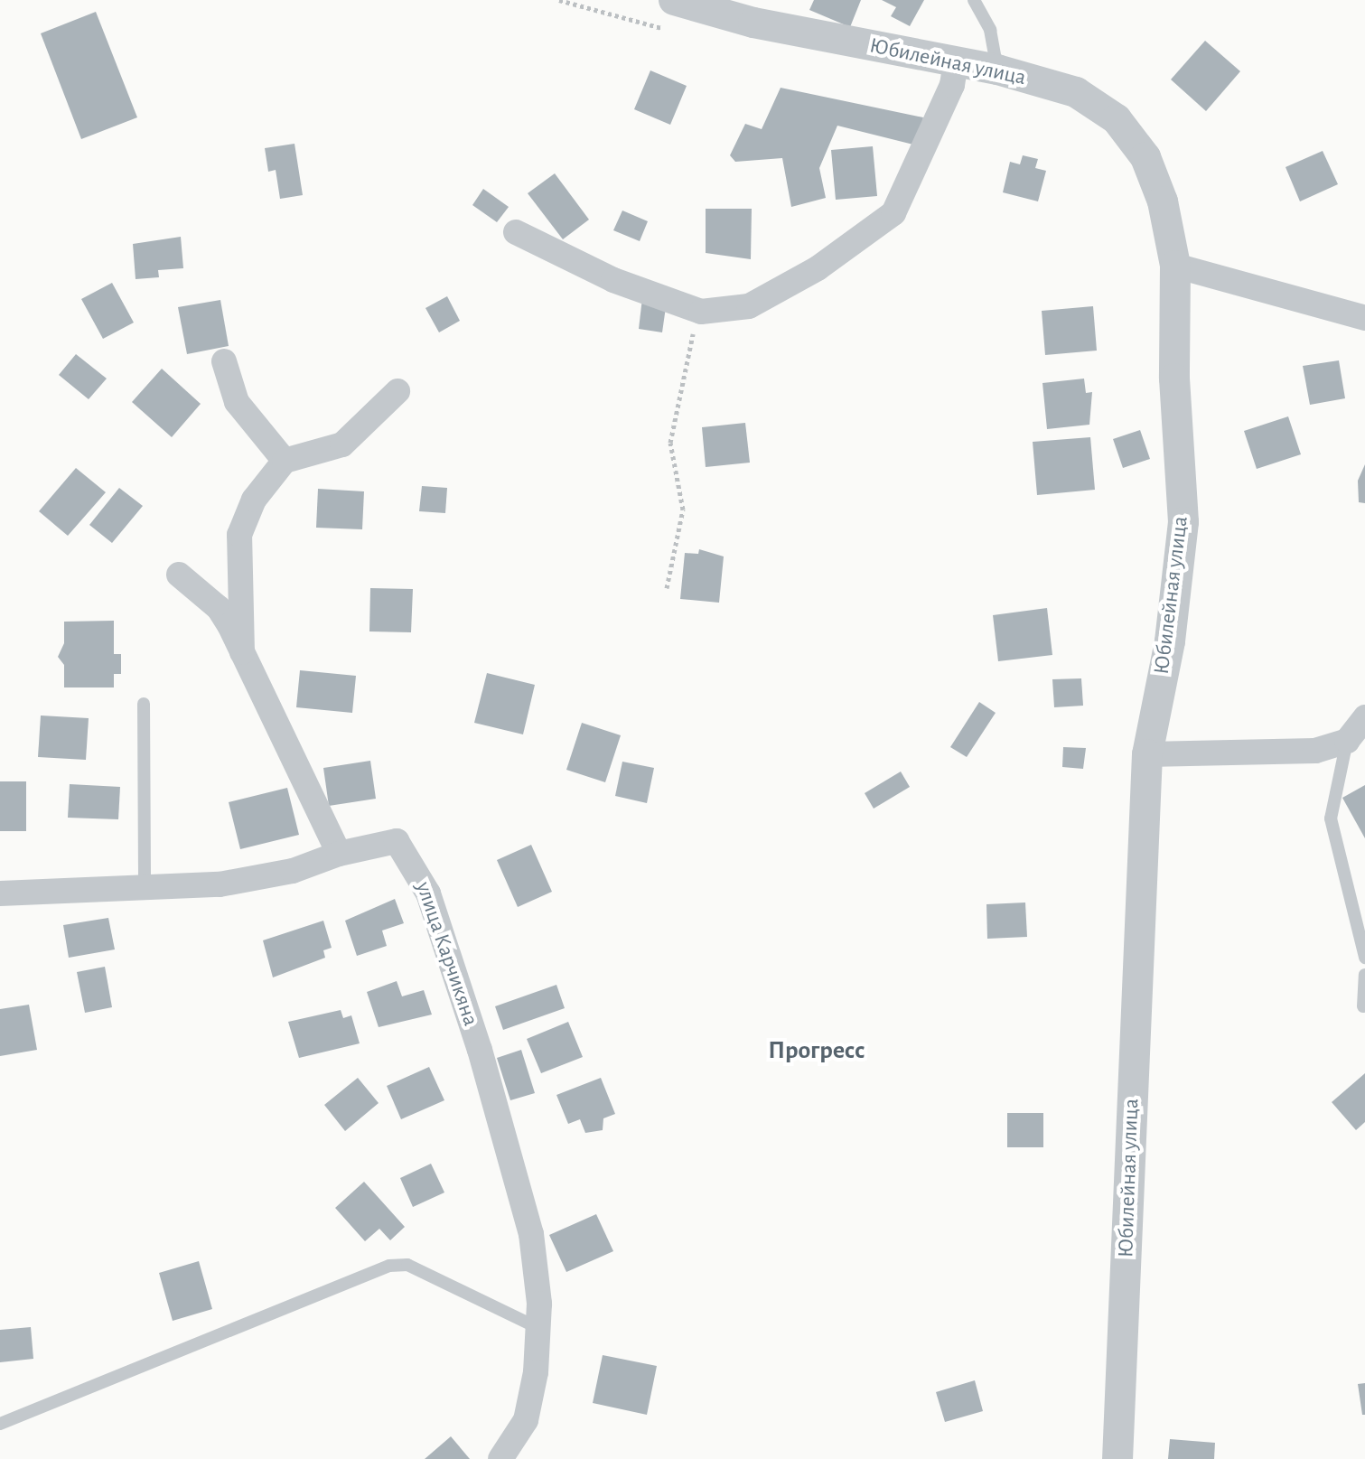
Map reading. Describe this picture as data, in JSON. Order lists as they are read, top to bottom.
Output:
{
  "streets": {
    "street": ["Юбилейная улица", "улица Карчикяна"]
  },
  "districts": ["Прогресс"]
}
